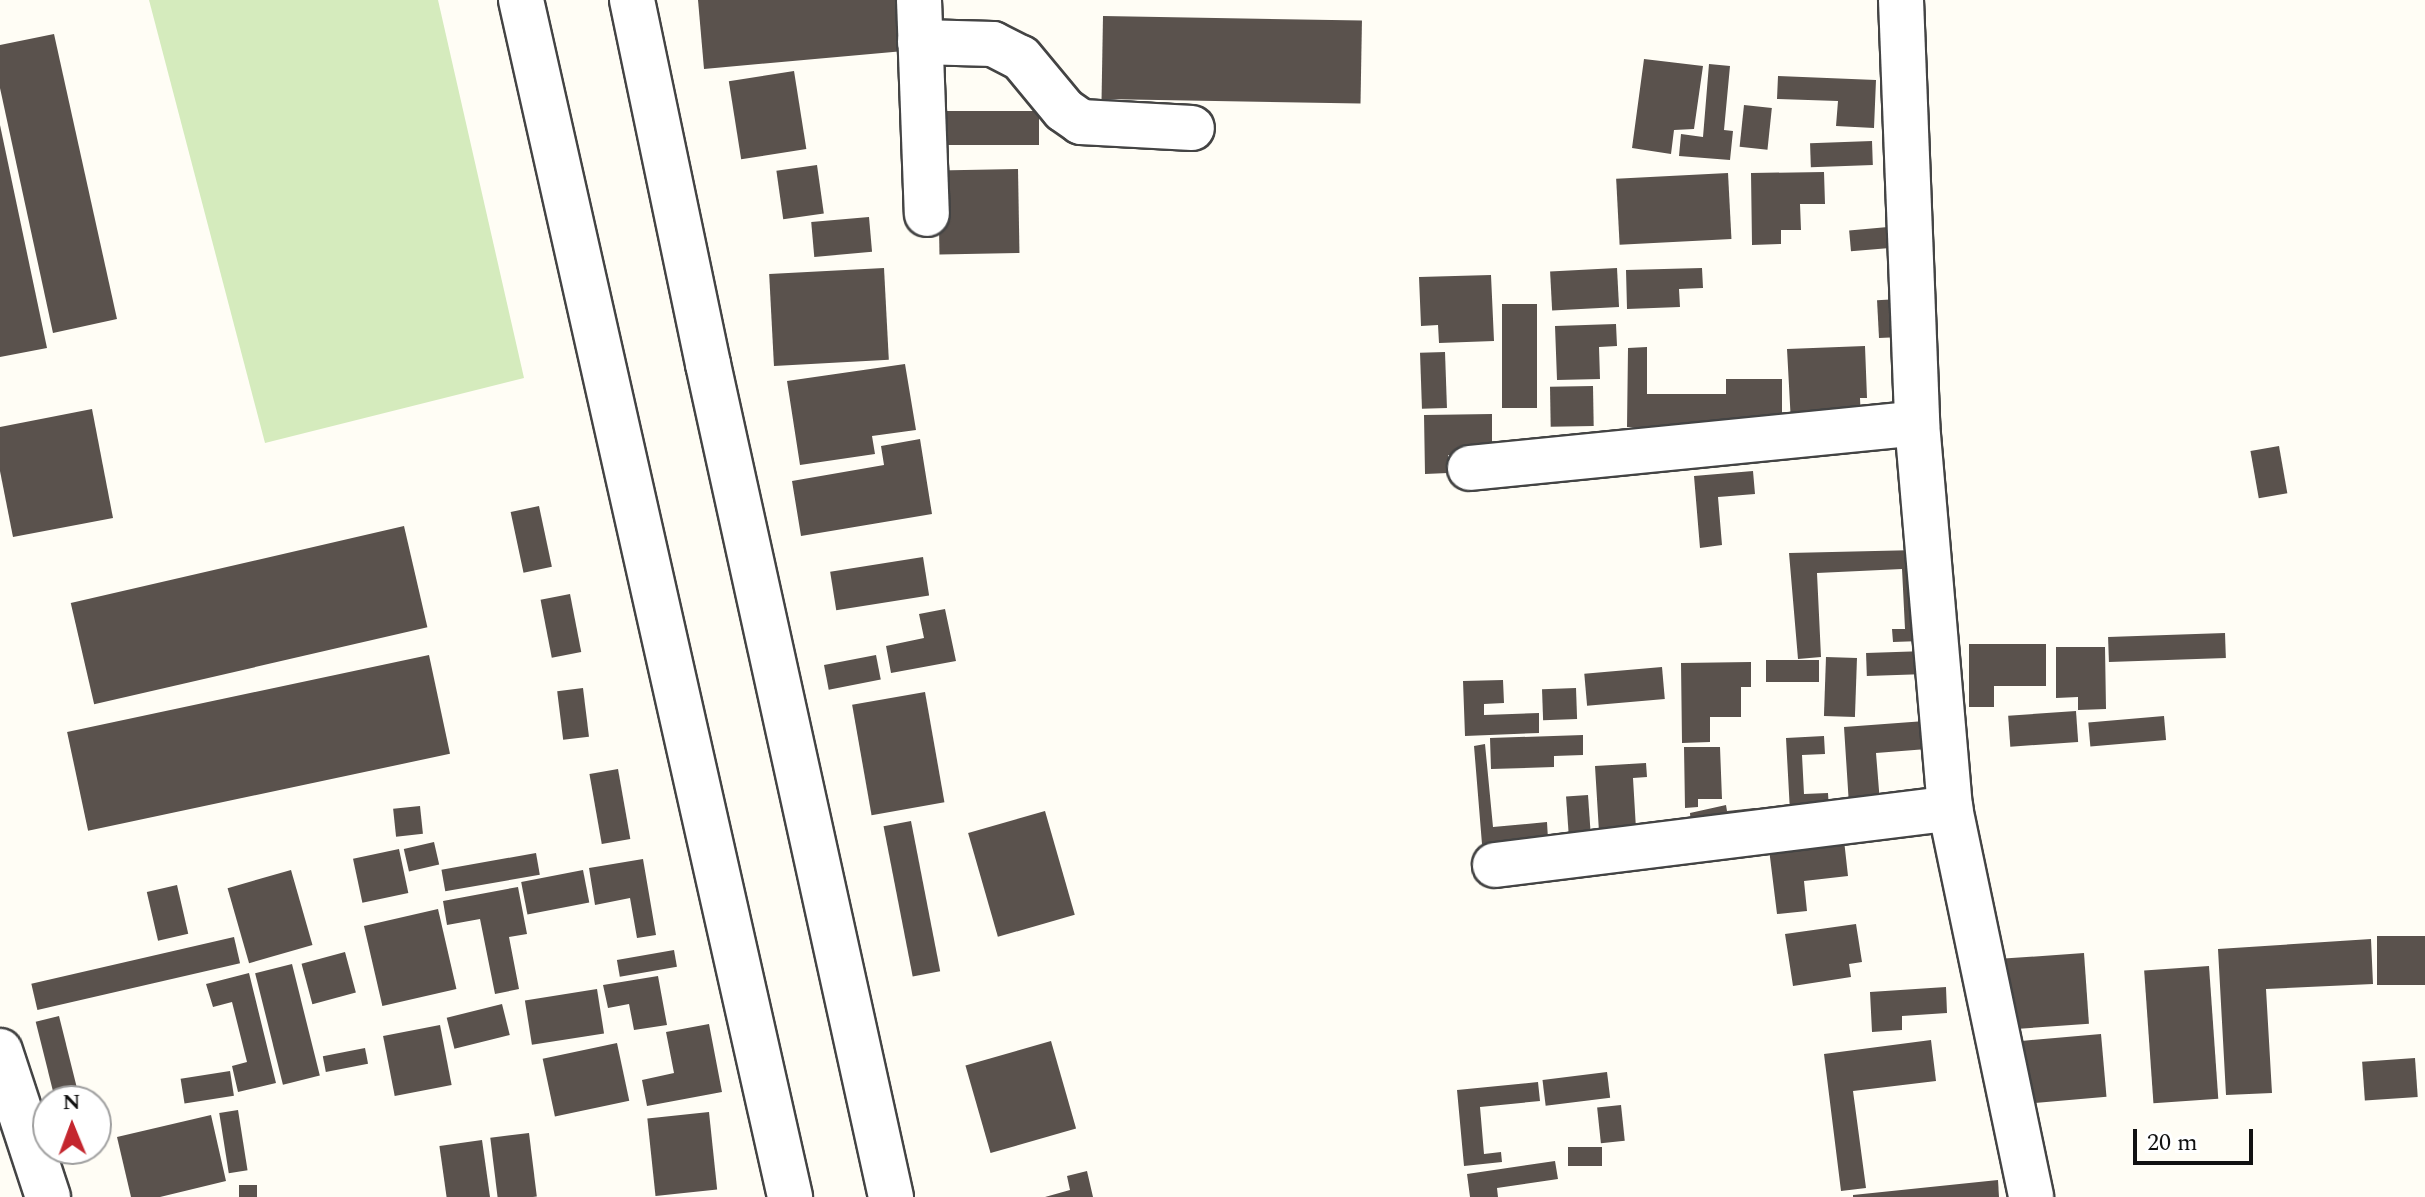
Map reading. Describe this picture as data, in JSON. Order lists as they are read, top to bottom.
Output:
{
  "scale_bar": "20 m",
  "north": "top"
}
